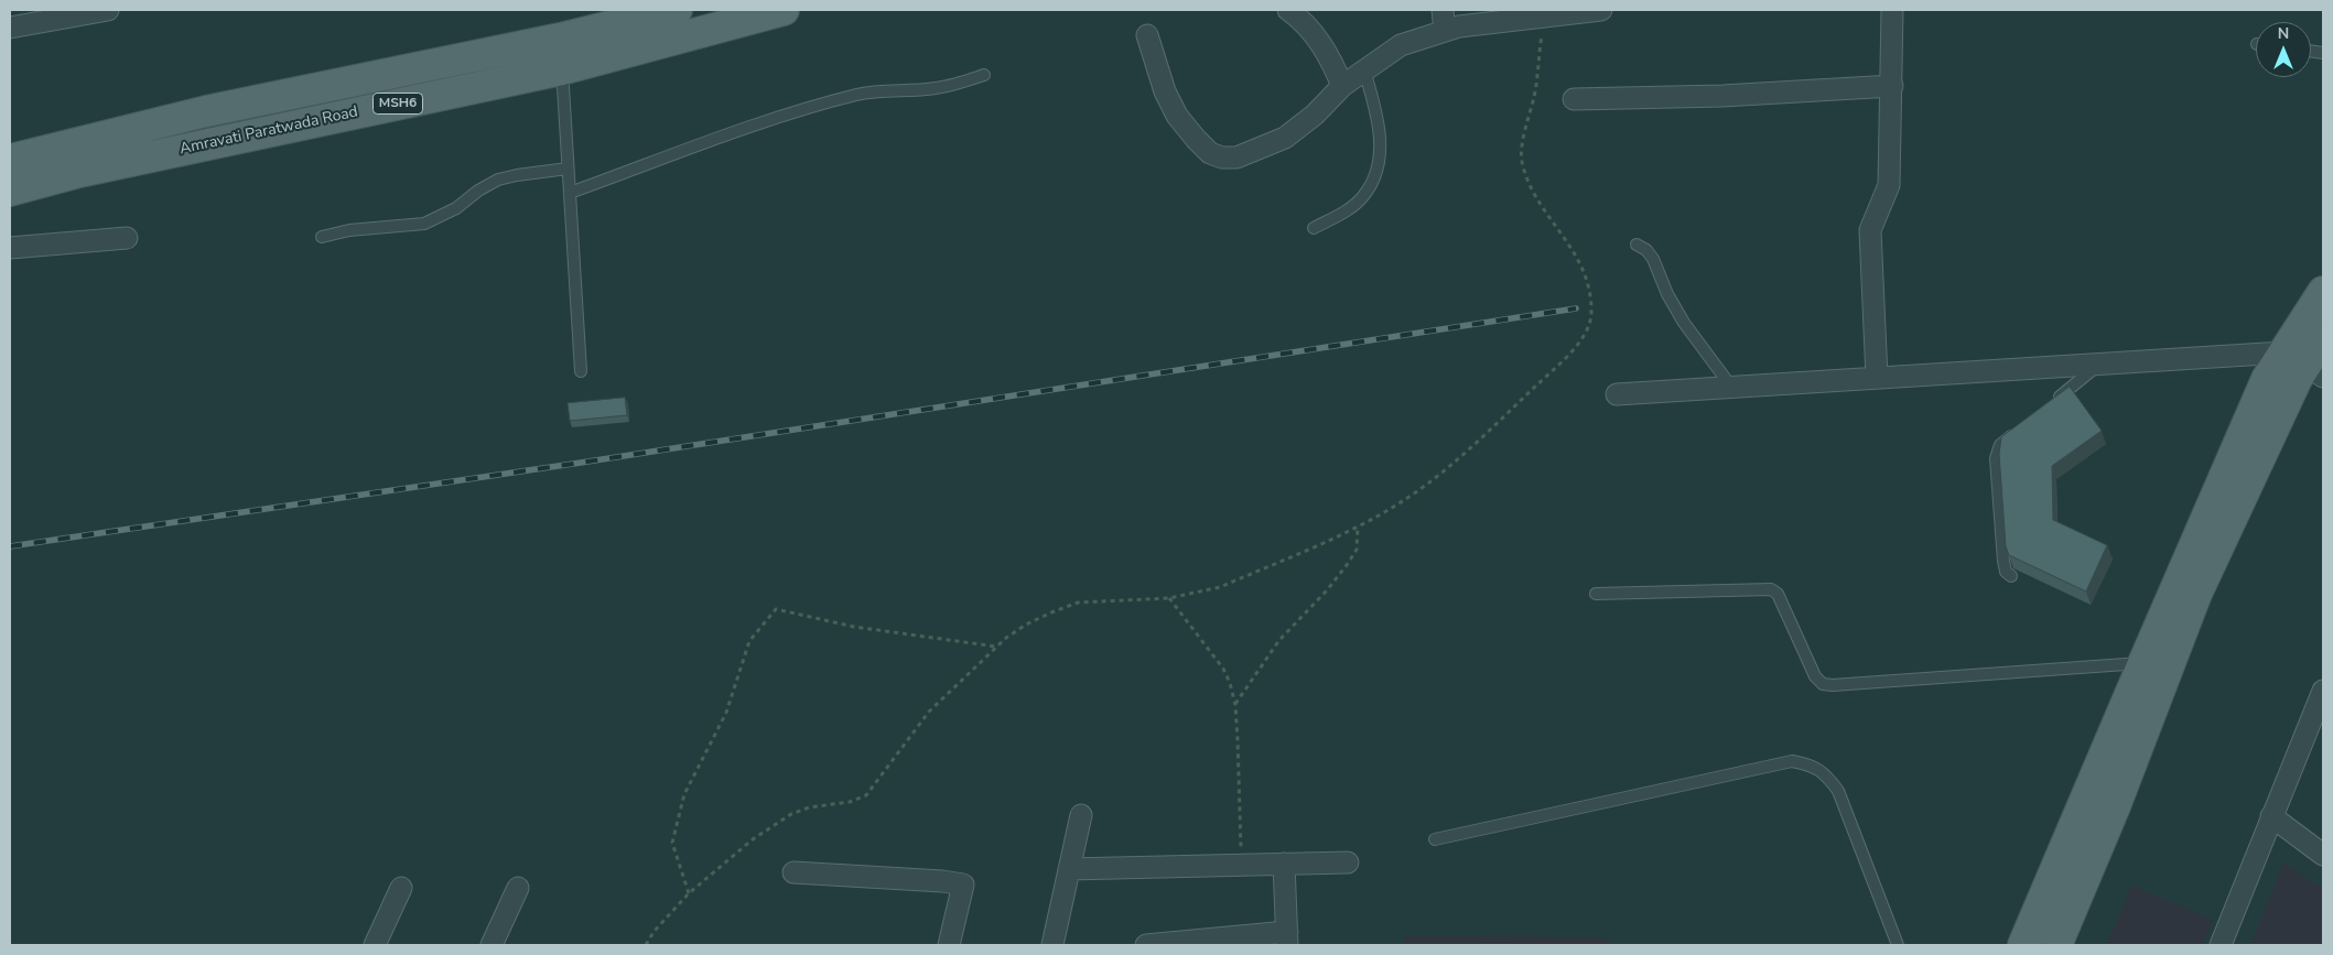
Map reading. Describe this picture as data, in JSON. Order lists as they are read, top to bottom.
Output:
{
  "streets": {
    "main road": ["MSH6", "Amravati Paratwada Road"]
  },
  "north": "top"
}
